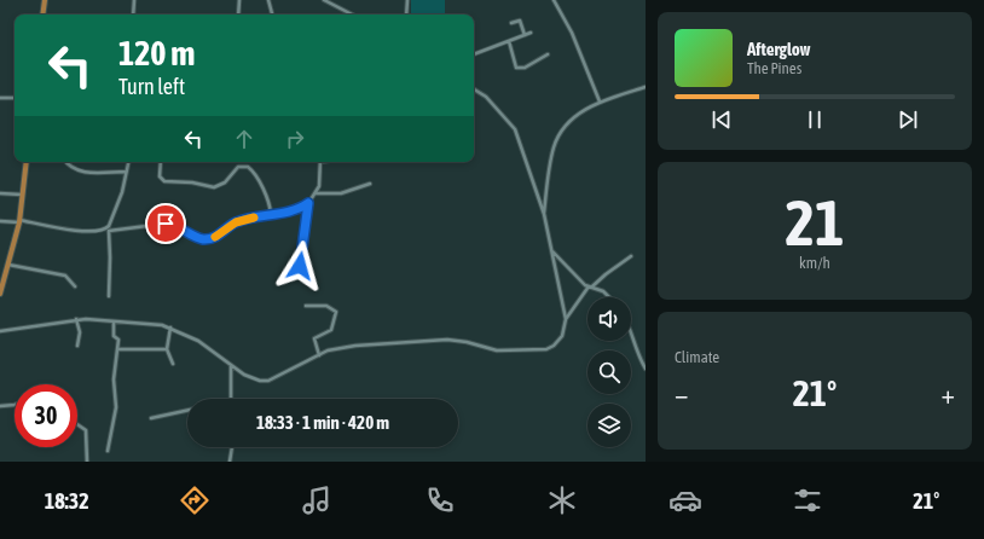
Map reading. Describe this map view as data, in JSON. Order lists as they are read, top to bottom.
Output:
{
  "page": {
    "turn": ["120 m", "Turn left"],
    "song": ["Afterglow", "The Pines"],
    "tile": [
      ["21", "km/h"],
      "Climate"
    ],
    "heat": ["−", "21°", "+"],
    "limit": "30",
    "trip": "18:33 · 1 min · 420 m",
    "tabs": ["18:32", "21°"]
  }
}
